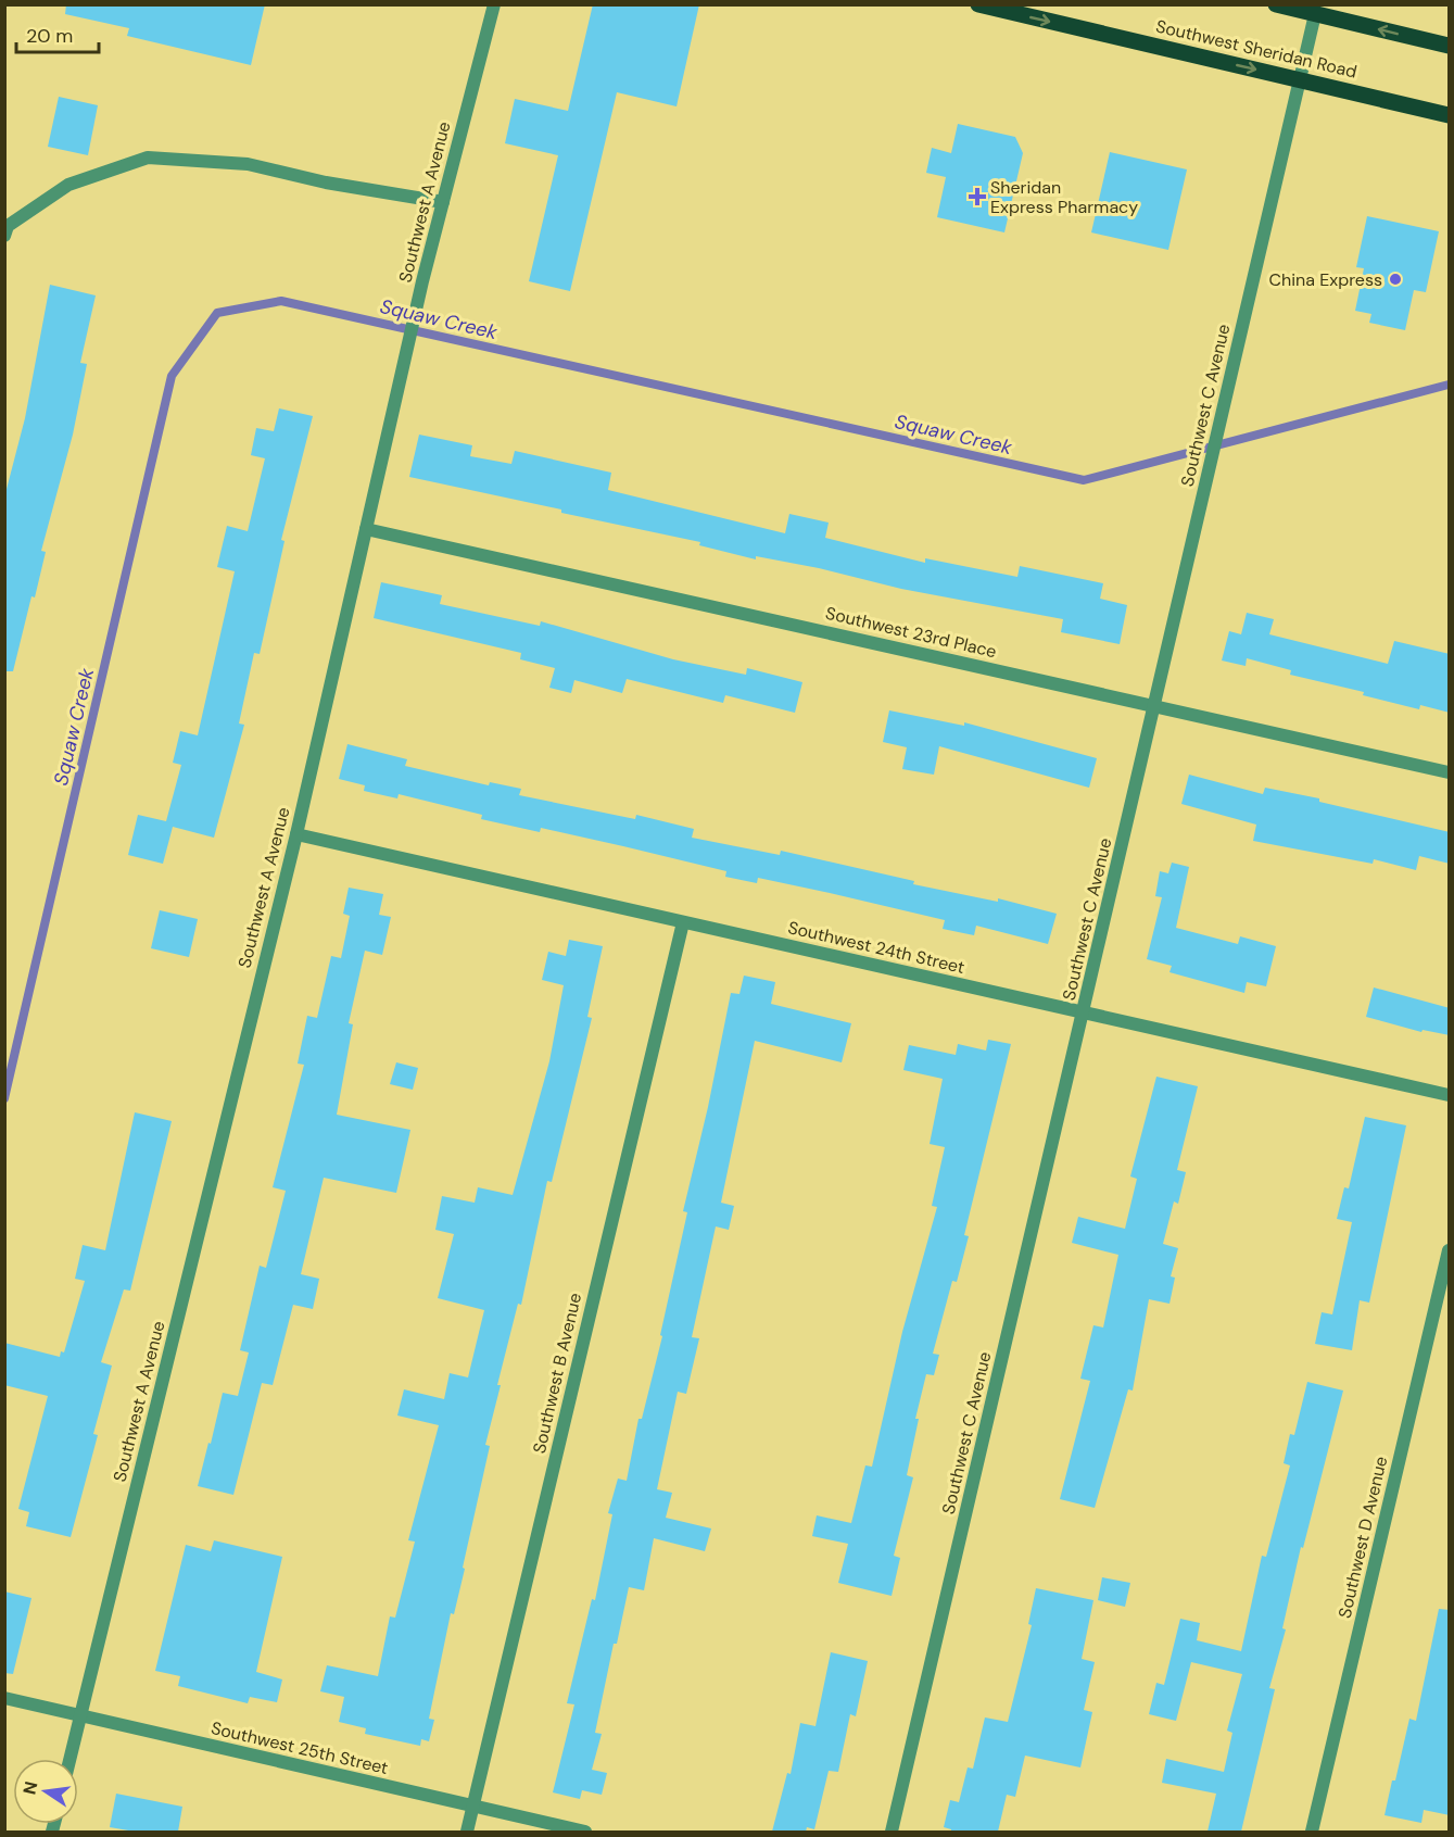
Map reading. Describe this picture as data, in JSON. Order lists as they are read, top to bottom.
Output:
{
  "streets": {
    "main road": ["Southwest Sheridan Road"],
    "street": [
      "Southwest A Avenue",
      "Southwest C Avenue",
      "Southwest 23rd Place",
      "Southwest 24th Street",
      "Southwest B Avenue",
      "Southwest D Avenue",
      "Southwest 25th Street"
    ]
  },
  "crossings": [
    ["Southwest Sheridan Road", "Southwest C Avenue"],
    ["Southwest A Avenue", "Southwest 23rd Place"],
    ["Southwest A Avenue", "Southwest 24th Street"],
    ["Southwest A Avenue", "Southwest 25th Street"],
    ["Southwest C Avenue", "Southwest 23rd Place"],
    ["Southwest C Avenue", "Southwest 24th Street"],
    ["Southwest 24th Street", "Southwest B Avenue"],
    ["Southwest B Avenue", "Southwest 25th Street"]
  ],
  "one_way": ["Southwest Sheridan Road"],
  "water": ["Squaw Creek"],
  "places": {
    "health": ["Sheridan Express Pharmacy"],
    "other": ["China Express"]
  },
  "scale_bar": "20 m",
  "north": "left"
}
